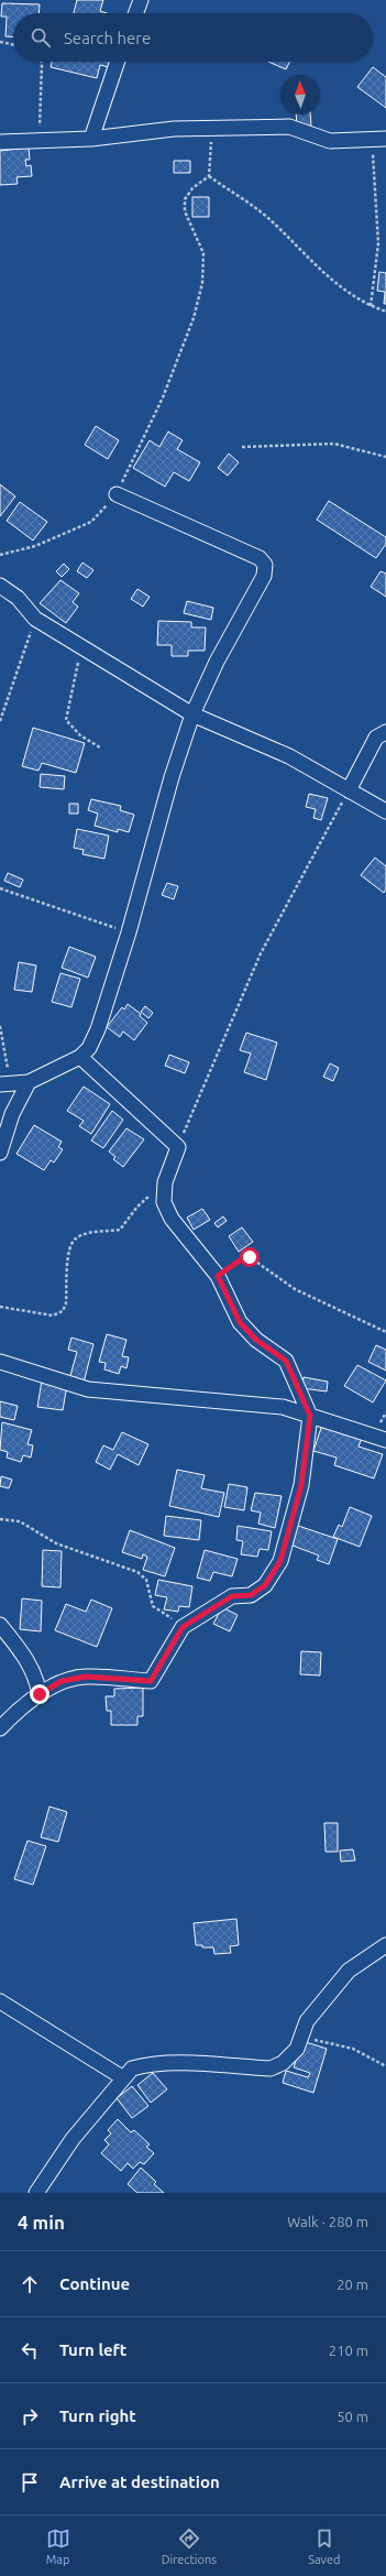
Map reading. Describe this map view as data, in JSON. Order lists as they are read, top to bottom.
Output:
{
  "north": "top",
  "page": {
    "search": "Search here",
    "heading": ["4 min", "Walk · 280 m"],
    "list": [
      ["Continue", "20 m"],
      ["Turn left", "210 m"],
      ["Turn right", "50 m"],
      "Arrive at destination"
    ],
    "nav": ["Map", "Directions", "Saved"]
  }
}
